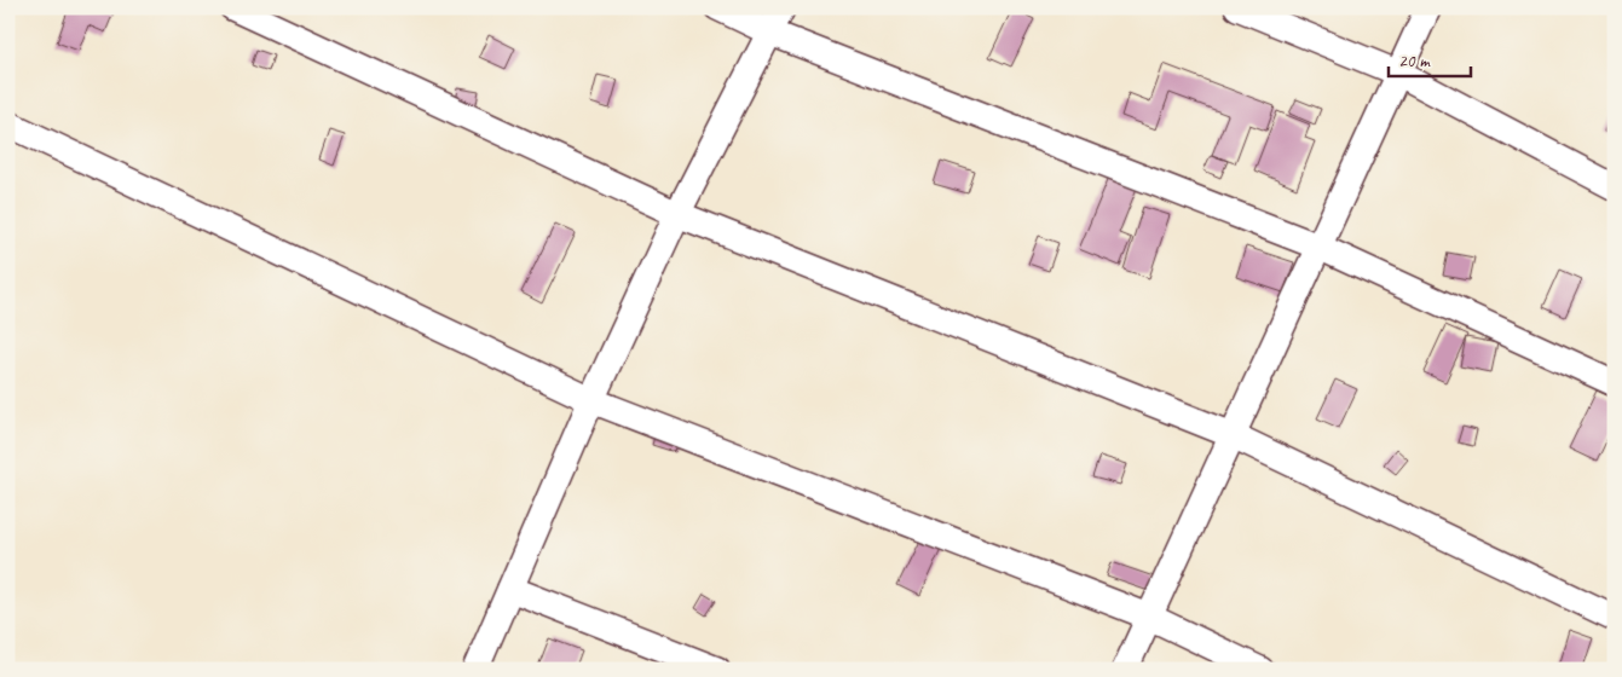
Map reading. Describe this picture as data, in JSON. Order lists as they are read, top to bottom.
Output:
{
  "scale_bar": "20 m"
}
